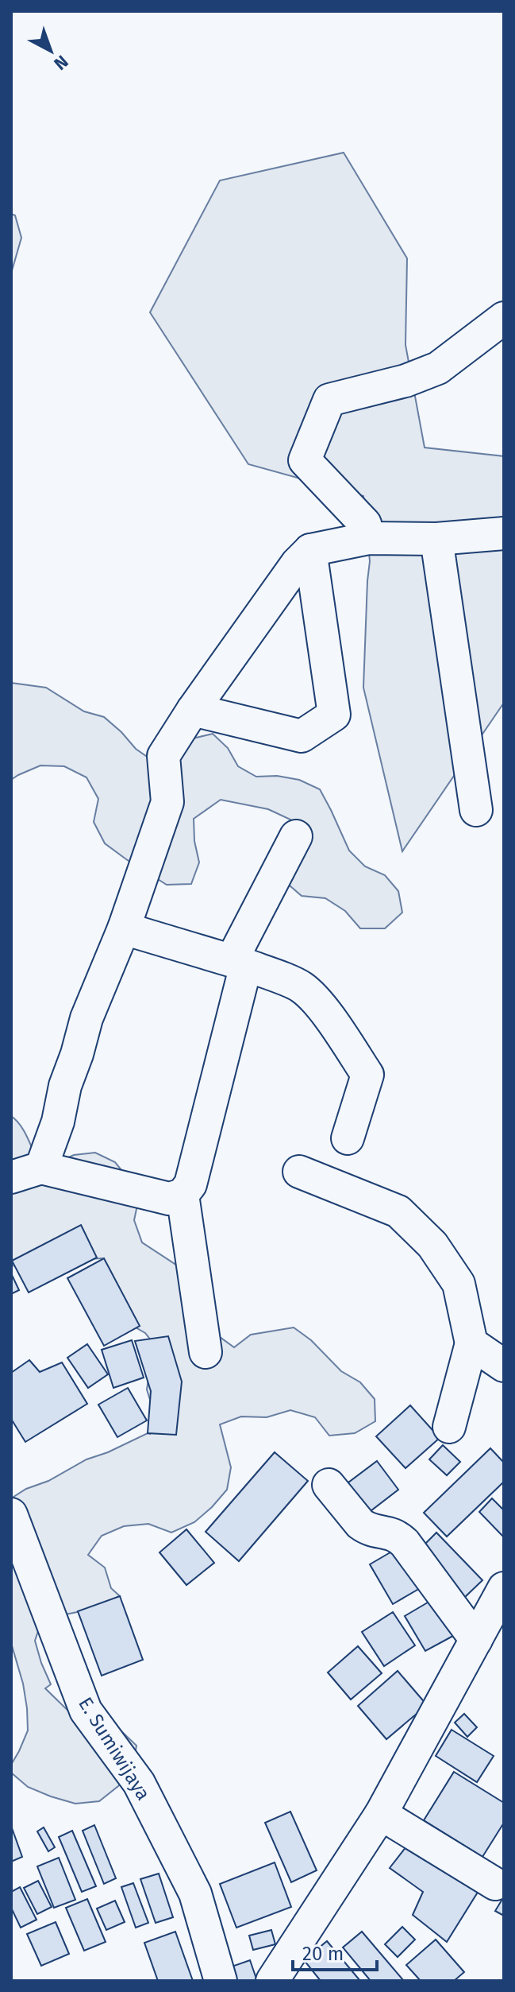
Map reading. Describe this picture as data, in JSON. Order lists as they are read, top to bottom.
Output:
{
  "streets": {
    "street": ["E. Sumiwijaya"]
  },
  "scale_bar": "20 m",
  "north": "bottom right"
}
